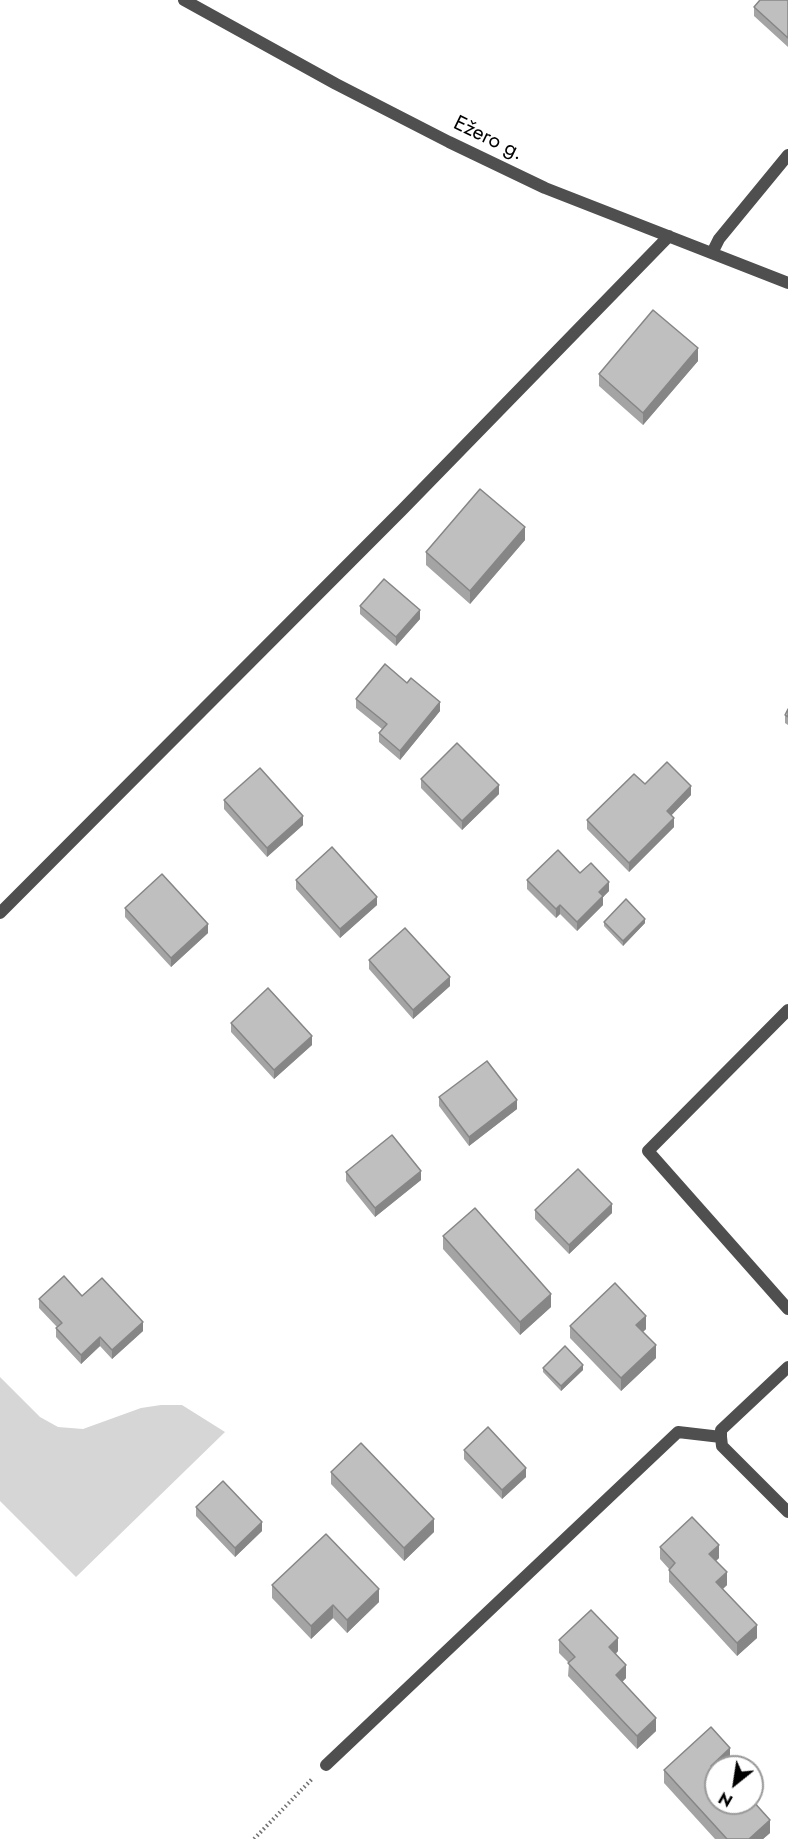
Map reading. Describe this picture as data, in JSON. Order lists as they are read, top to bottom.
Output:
{
  "streets": {
    "street": ["Ežero g."]
  },
  "north": "bottom left"
}
